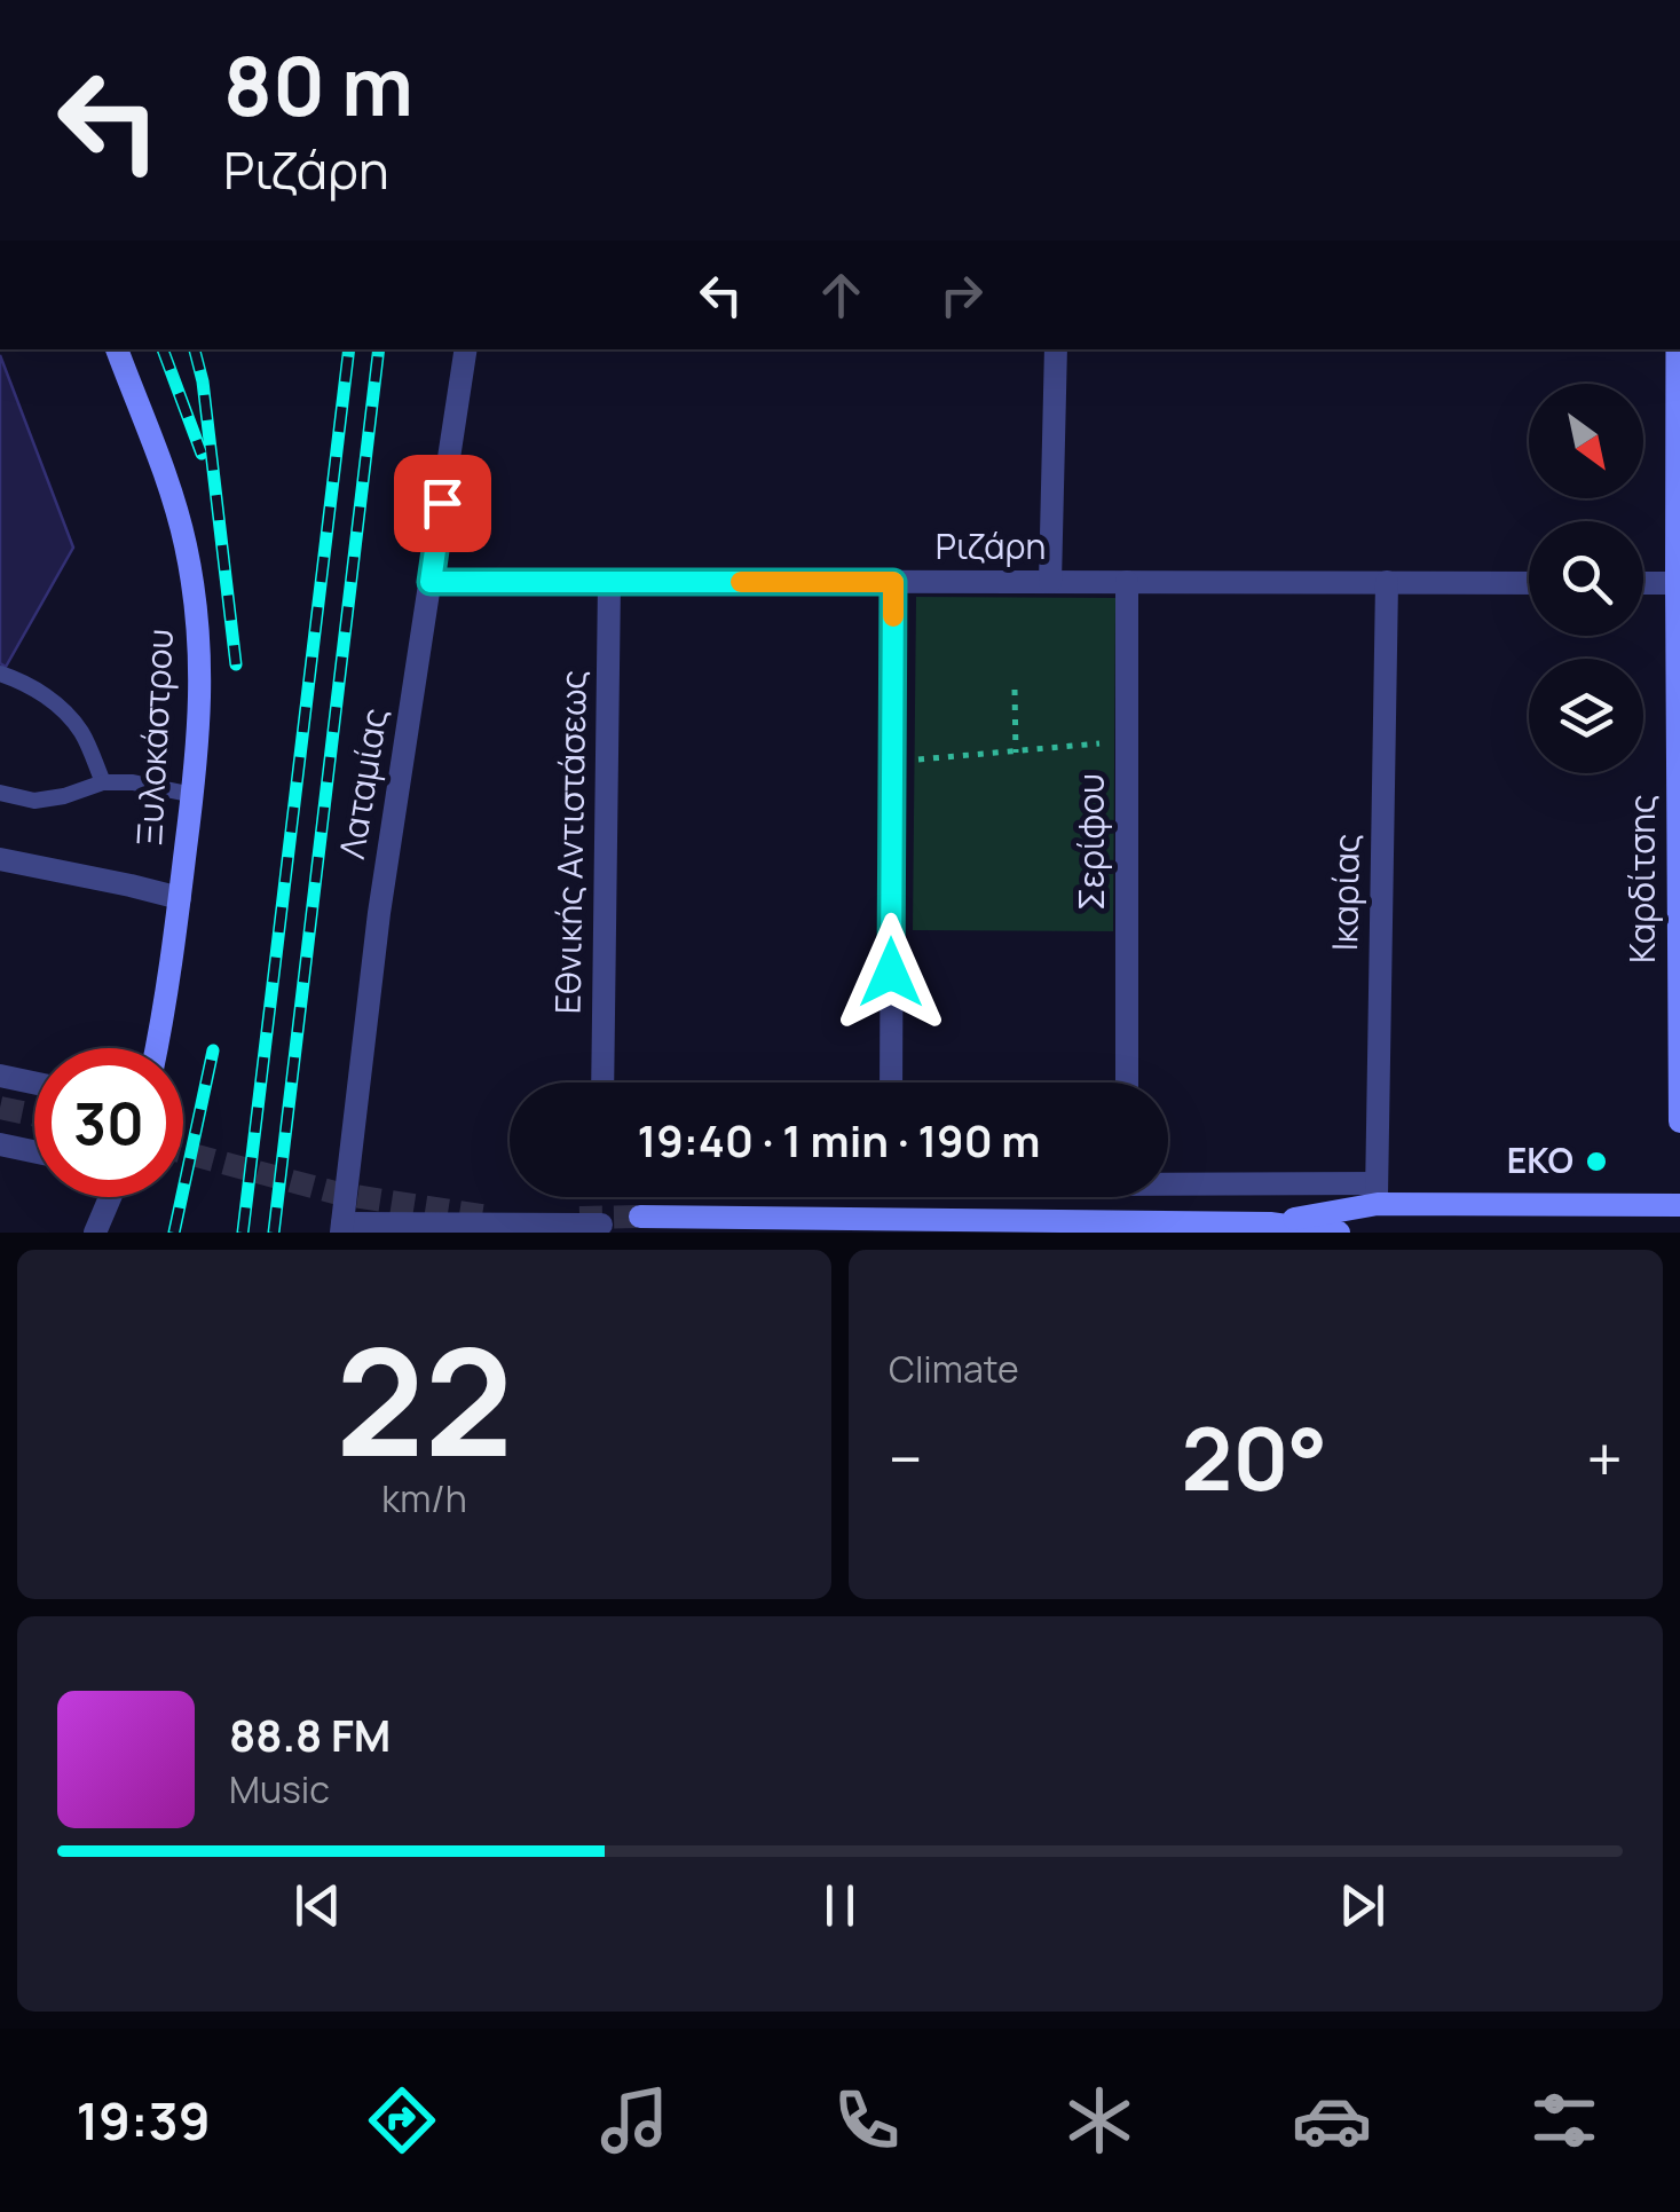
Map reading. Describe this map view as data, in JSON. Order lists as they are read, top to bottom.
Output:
{
  "streets": {
    "street": [
      "Ριζάρη",
      "Ξυλοκάστρου",
      "Λαταμίας",
      "Εθνικής Αντιστάσεως",
      "Σερίφου",
      "Καρδίτσης",
      "Ικαρίας"
    ]
  },
  "crossings": [
    ["Ριζάρη", "Λαταμίας"],
    ["Ριζάρη", "Εθνικής Αντιστάσεως"],
    ["Ριζάρη", "Σερίφου"],
    ["Ριζάρη", "Ικαρίας"]
  ],
  "places": ["EKO"],
  "north": "bottom right",
  "page": {
    "turn": ["80 m", "Ριζάρη"],
    "limit": "30",
    "trip": "19:40 · 1 min · 190 m",
    "tile": [
      ["22", "km/h"],
      "Climate"
    ],
    "heat": ["−", "20°", "+"],
    "song": ["88.8 FM", "Music"],
    "tabs": "19:39"
  }
}
